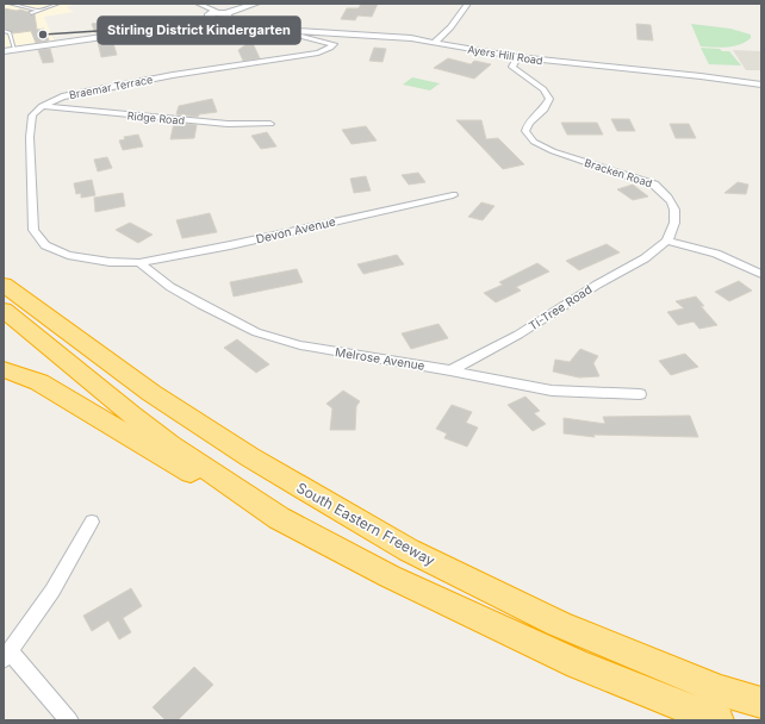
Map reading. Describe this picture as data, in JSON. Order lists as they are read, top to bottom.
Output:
{
  "streets": {
    "highway": ["South Eastern Freeway"],
    "street": [
      "Ayers Hill Road",
      "Braemar Terrace",
      "Ridge Road",
      "Bracken Road",
      "Devon Avenue",
      "Ti-Tree Road",
      "Melrose Avenue"
    ]
  },
  "crossings": [
    ["Ayers Hill Road", "Braemar Terrace"],
    ["Ayers Hill Road", "Bracken Road"],
    ["Braemar Terrace", "Ridge Road"],
    ["Bracken Road", "Ti-Tree Road"],
    ["Devon Avenue", "Melrose Avenue"],
    ["Ti-Tree Road", "Melrose Avenue"]
  ],
  "places": ["Stirling District Kindergarten"]
}
